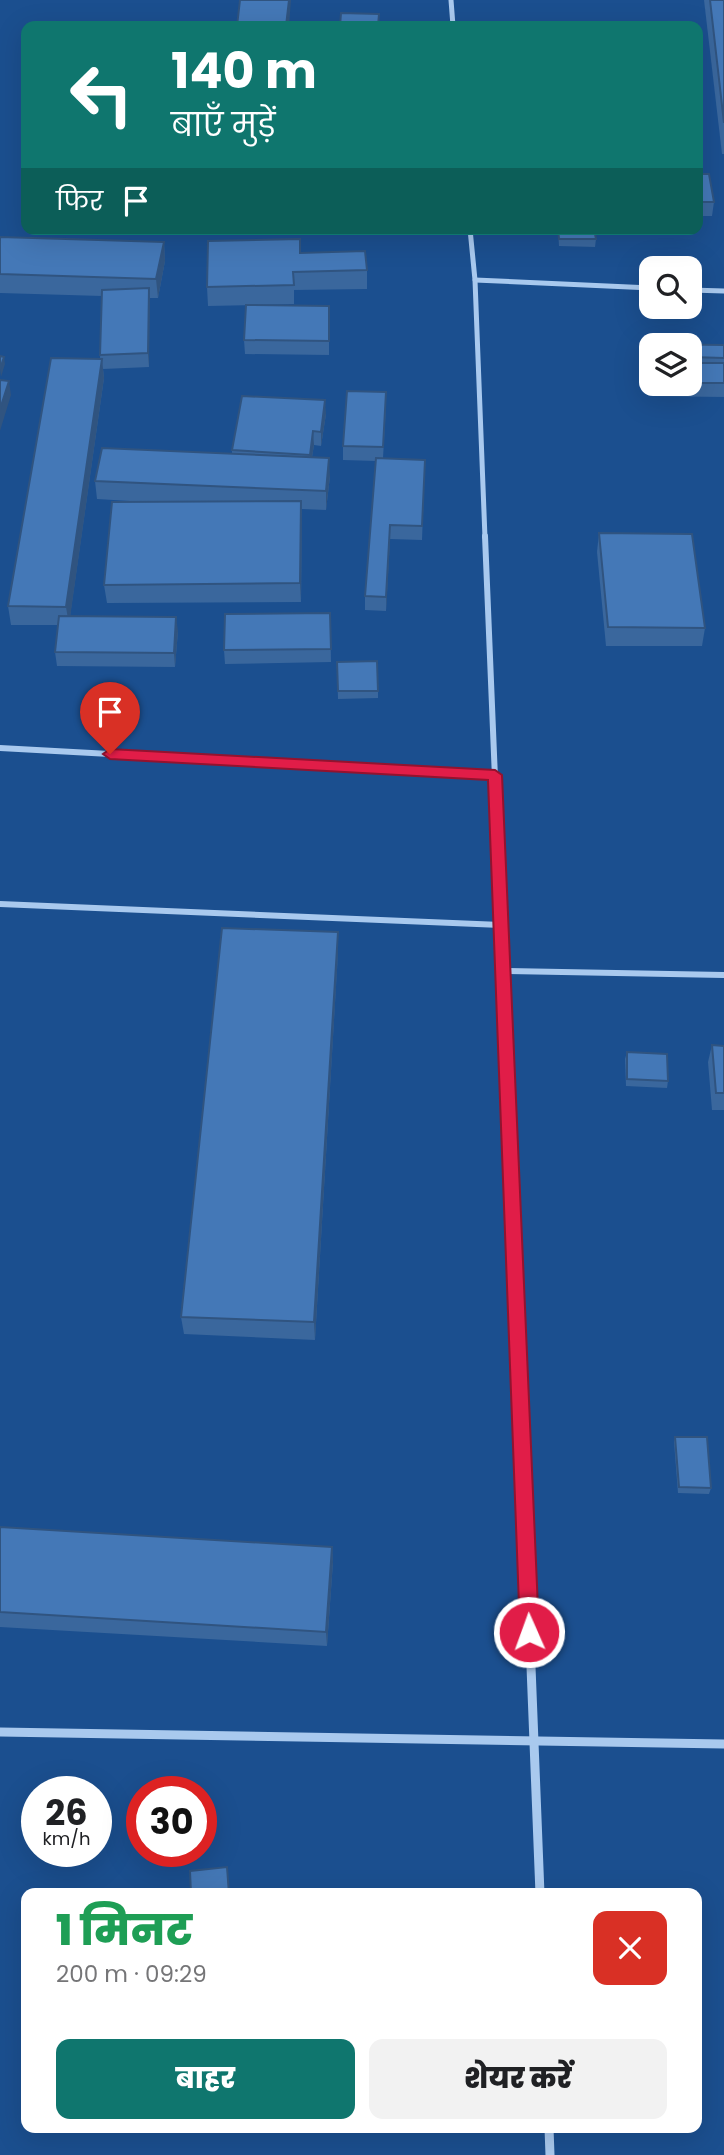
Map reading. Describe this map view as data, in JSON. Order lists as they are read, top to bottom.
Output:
{
  "page": {
    "turn": ["140 m", "बाएँ मुड़ें"],
    "then": "फिर",
    "speed": "26 km/h",
    "limit": "30",
    "heading": ["1 मिनट", "200 m · 09:29"],
    "buttons": ["बाहर", "शेयर करें"]
  }
}
